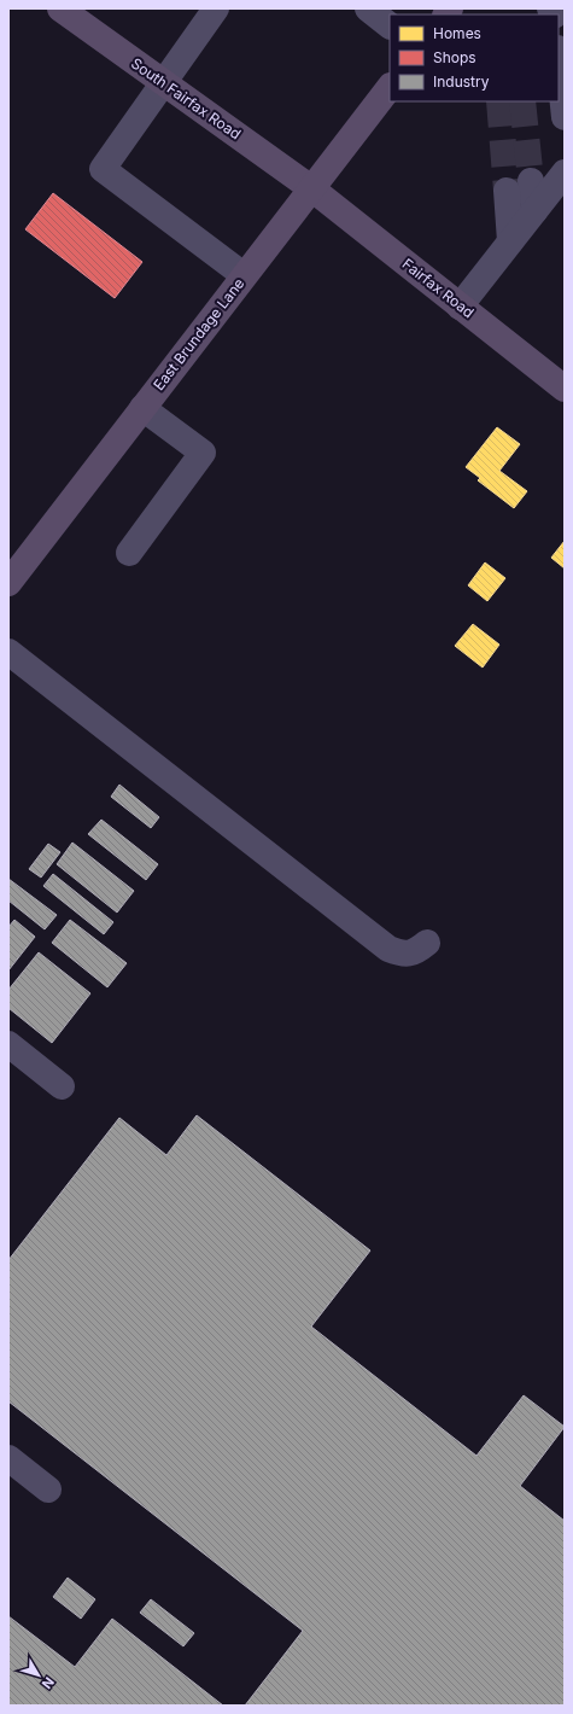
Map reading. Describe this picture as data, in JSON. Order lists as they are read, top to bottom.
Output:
{
  "streets": {
    "main road": ["South Fairfax Road", "Fairfax Road", "East Brundage Lane"]
  },
  "crossings": [
    ["South Fairfax Road", "Fairfax Road"],
    ["South Fairfax Road", "East Brundage Lane"],
    ["Fairfax Road", "East Brundage Lane"]
  ],
  "legend": ["Homes", "Shops", "Industry"],
  "north": "bottom right"
}
